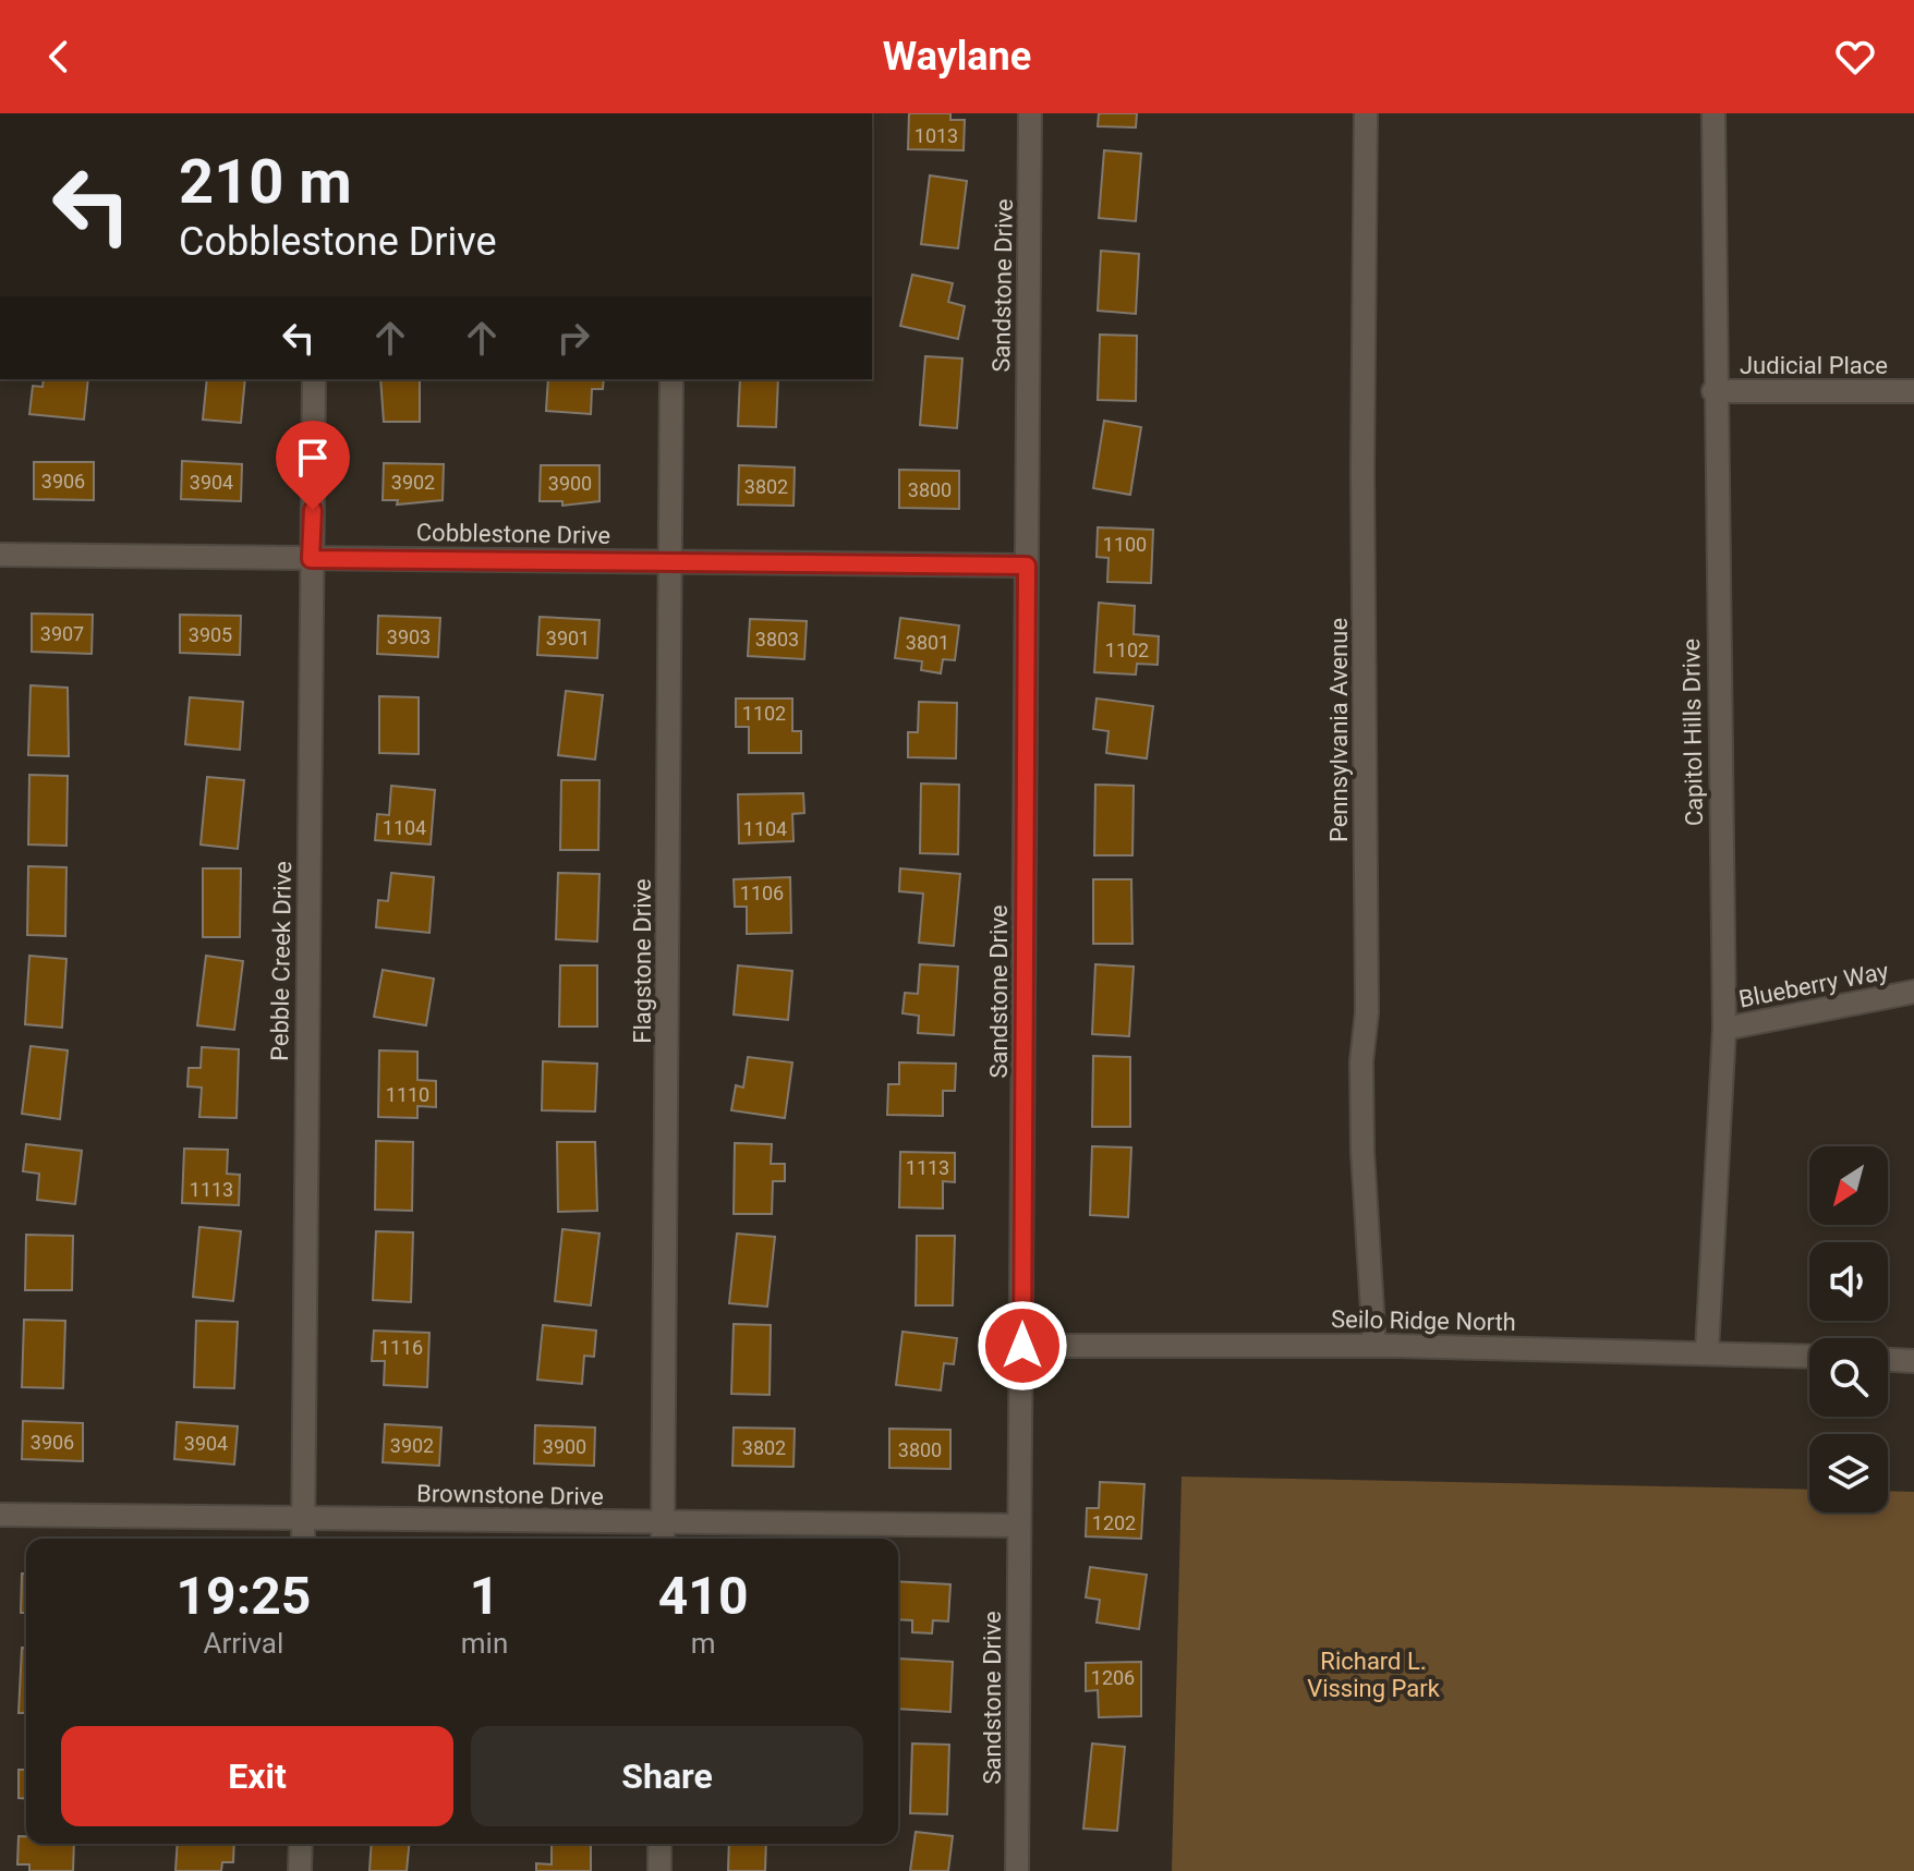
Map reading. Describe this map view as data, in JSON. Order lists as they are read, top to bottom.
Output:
{
  "streets": {
    "street": [
      "Sandstone Drive",
      "Judicial Place",
      "Cobblestone Drive",
      "Pennsylvania Avenue",
      "Capitol Hills Drive",
      "Pebble Creek Drive",
      "Flagstone Drive",
      "Blueberry Way",
      "Seilo Ridge North",
      "Brownstone Drive"
    ]
  },
  "crossings": [
    ["Sandstone Drive", "Cobblestone Drive"],
    ["Sandstone Drive", "Seilo Ridge North"],
    ["Sandstone Drive", "Brownstone Drive"],
    ["Judicial Place", "Capitol Hills Drive"],
    ["Cobblestone Drive", "Pebble Creek Drive"],
    ["Cobblestone Drive", "Flagstone Drive"],
    ["Pennsylvania Avenue", "Seilo Ridge North"],
    ["Capitol Hills Drive", "Blueberry Way"],
    ["Capitol Hills Drive", "Seilo Ridge North"],
    ["Pebble Creek Drive", "Brownstone Drive"],
    ["Flagstone Drive", "Brownstone Drive"]
  ],
  "parks": ["Richard L. Vissing Park"],
  "house_numbers": [
    "1013",
    "3906",
    "3904",
    "3902",
    "3900",
    "3802",
    "3800",
    "1100",
    "3907",
    "3905",
    "3903",
    "3901",
    "3803",
    "3801",
    "1102",
    "1102",
    "1104",
    "1104",
    "1106",
    "1110",
    "1113",
    "1113",
    "1116",
    "3906",
    "3904",
    "3902",
    "3900",
    "3802",
    "3800",
    "1202",
    "1206"
  ],
  "north": "bottom left",
  "page": {
    "header": "Waylane",
    "turn": ["210 m", "Cobblestone Drive"],
    "eta": [
      "19:25",
      "Arrival",
      "1",
      "min",
      "410",
      "m"
    ],
    "buttons": ["Exit", "Share"]
  }
}
